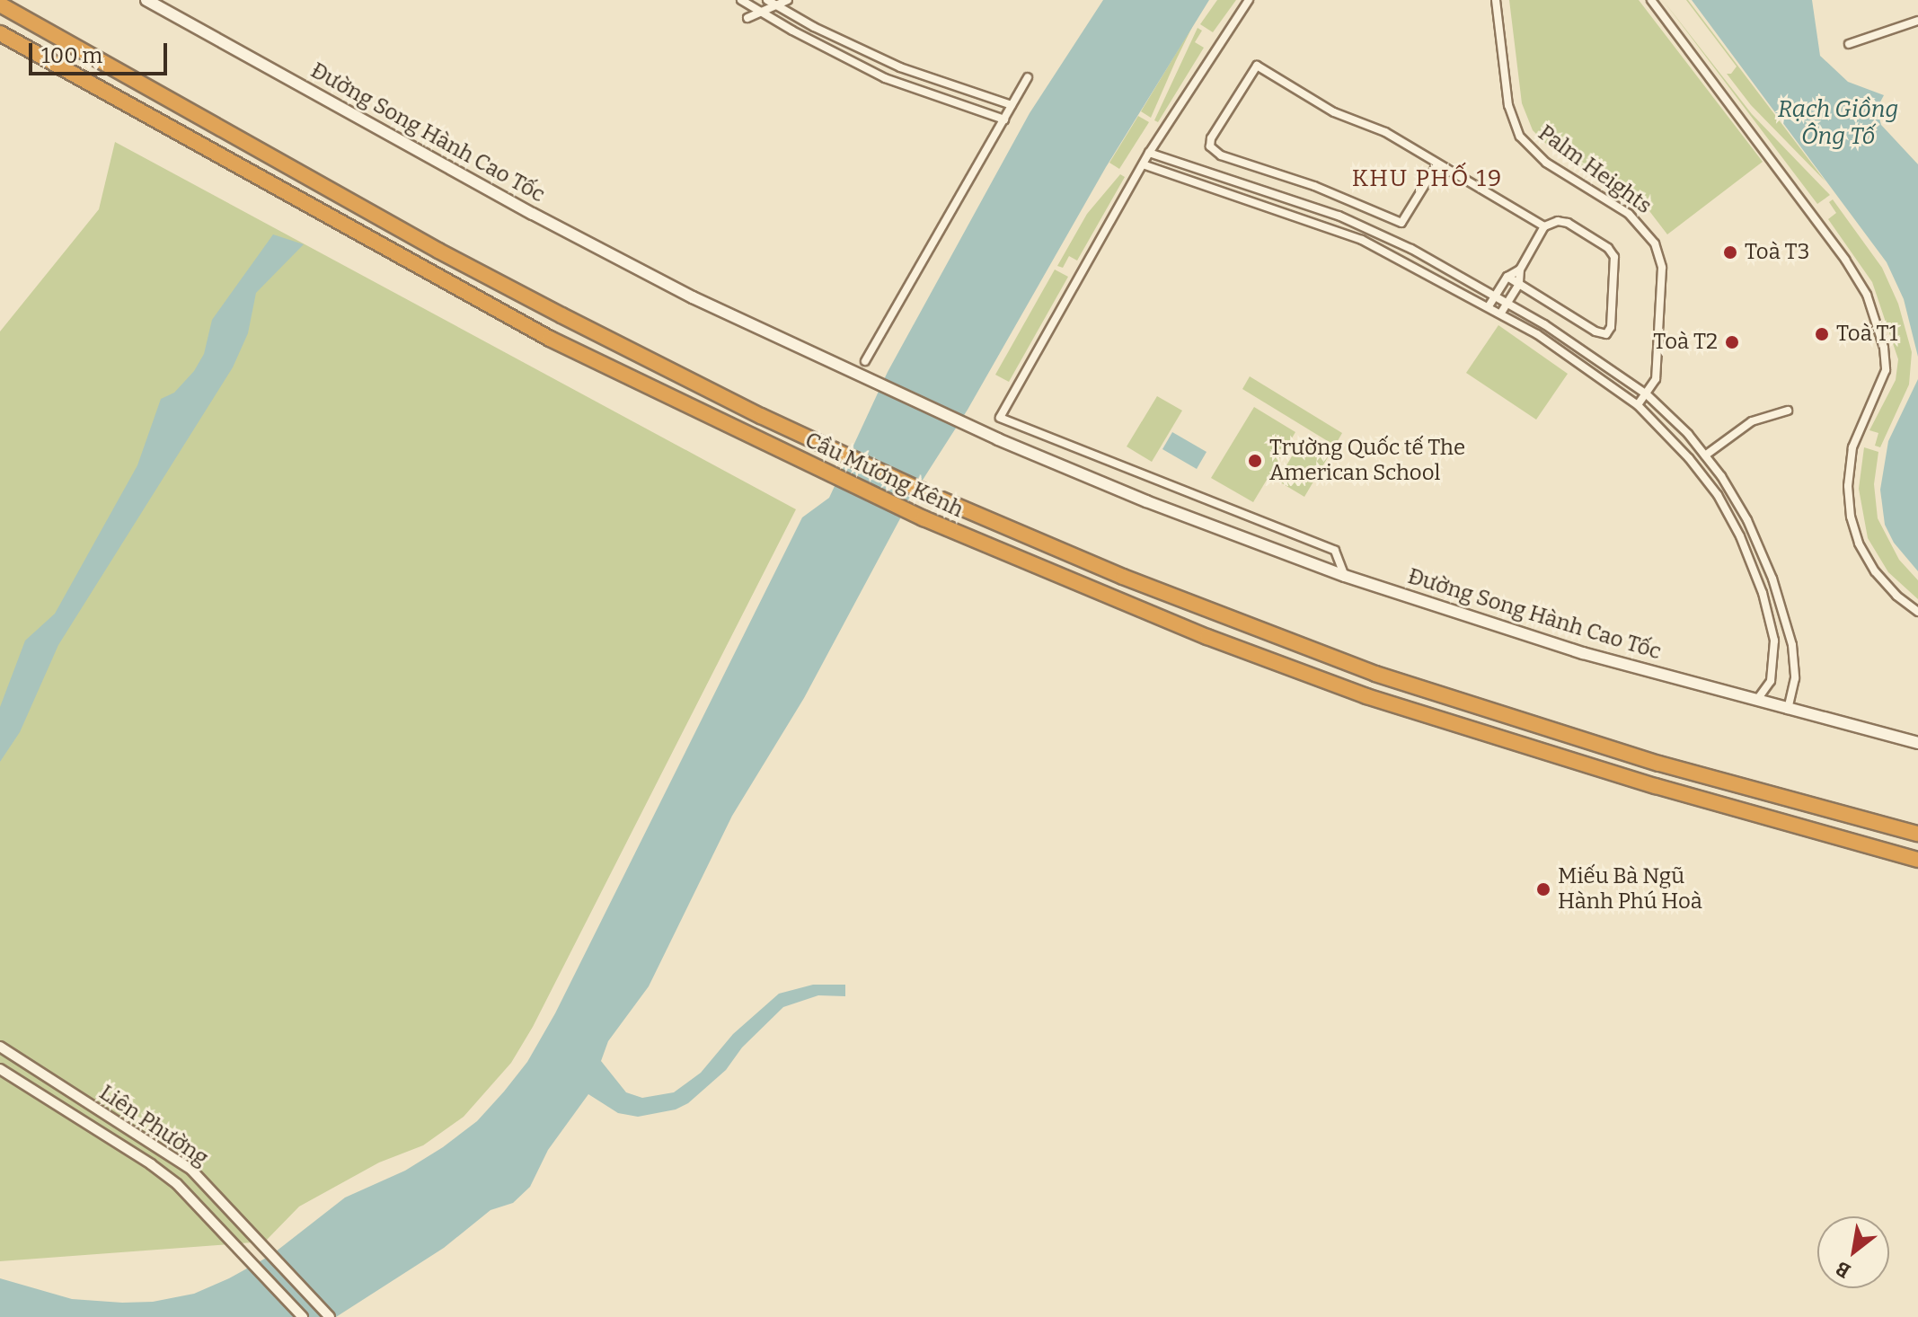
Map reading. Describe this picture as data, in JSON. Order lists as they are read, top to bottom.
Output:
{
  "streets": {
    "highway": ["Cầu Mương Kênh"],
    "main road": ["Đường Song Hành Cao Tốc"],
    "street": ["Palm Heights", "Liên Phường"]
  },
  "districts": ["KHU PHỐ 19"],
  "water": ["Rạch Giồng Ông Tố"],
  "places": [
    "Toà T3",
    "Toà T1",
    "Toà T2",
    "Trường Quốc tế The American School",
    "Miếu Bà Ngũ Hành Phú Hoà"
  ],
  "scale_bar": "100 m",
  "north": "bottom left"
}
